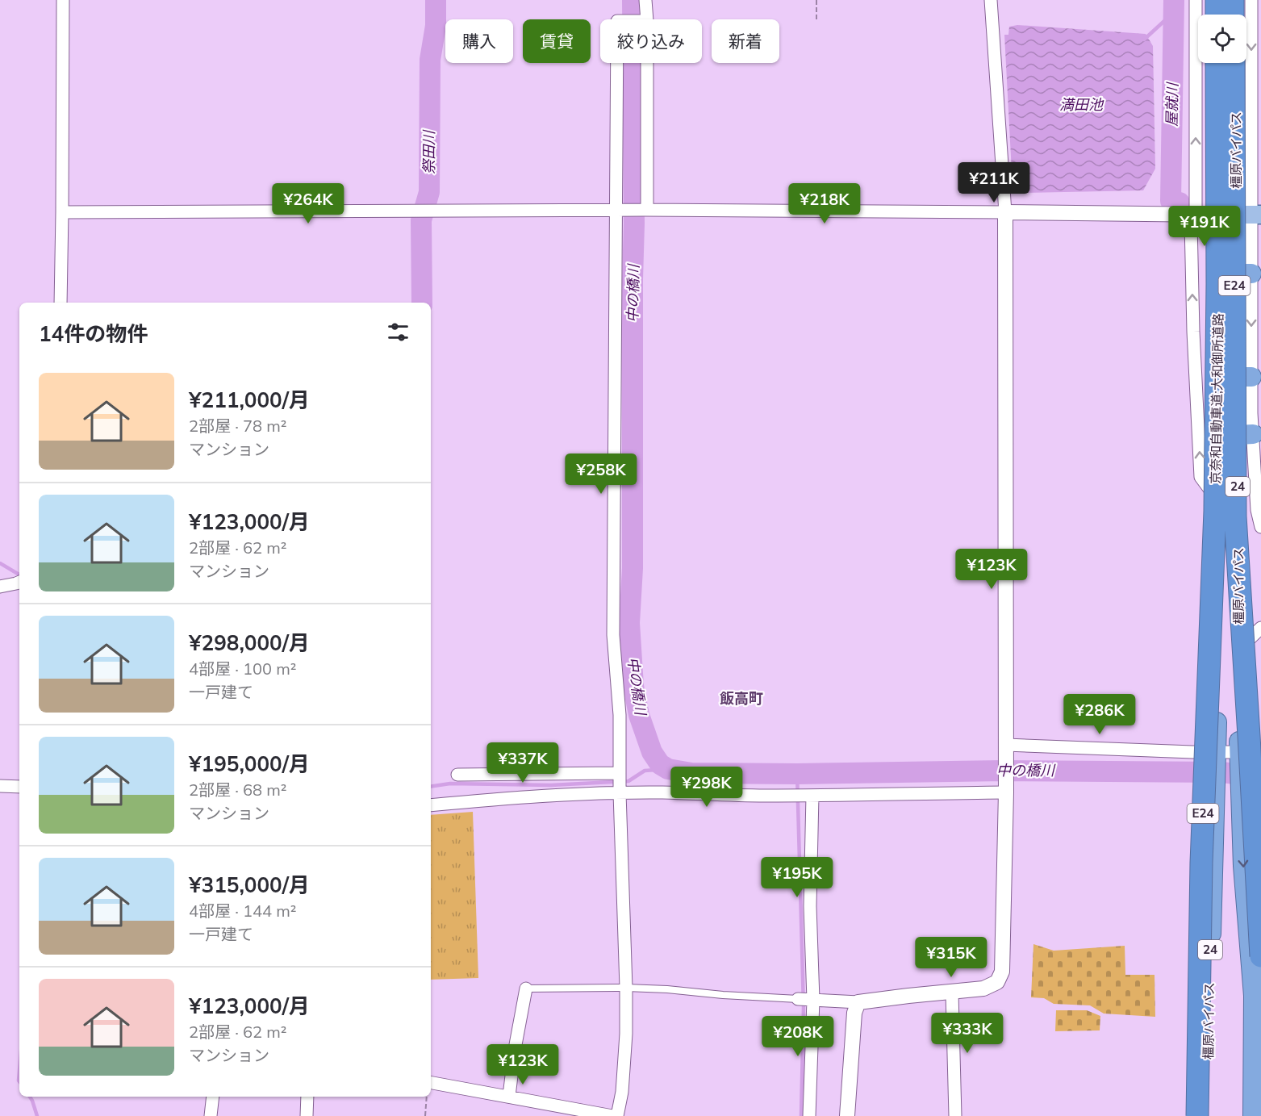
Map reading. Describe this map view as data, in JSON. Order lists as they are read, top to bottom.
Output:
{
  "streets": {
    "highway": [
      "橿原バイパス",
      "E24",
      "京奈和自動車道;大和御所道路",
      "24"
    ]
  },
  "crossings": [
    ["橿原バイパス", "E24"],
    ["橿原バイパス", "京奈和自動車道;大和御所道路"],
    ["E24", "京奈和自動車道;大和御所道路"]
  ],
  "districts": ["飯高町"],
  "water": [
    "満田池",
    "屋就川",
    "祭田川",
    "中の橋川"
  ],
  "page": {
    "chip": [
      "購入",
      "賃貸",
      "絞り込み",
      "新着"
    ],
    "price": [
      "¥211K",
      "¥264K",
      "¥218K",
      "¥191K",
      "¥258K",
      "¥123K",
      "¥286K",
      "¥337K",
      "¥298K",
      "¥195K",
      "¥315K",
      "¥333K",
      "¥208K",
      "¥123K"
    ],
    "heading": "14件の物件",
    "list": [
      {
        "name": "¥211,000/月",
        "note": "2部屋 · 78 m² · マンション"
      },
      {
        "name": "¥123,000/月",
        "note": "2部屋 · 62 m² · マンション"
      },
      {
        "name": "¥298,000/月",
        "note": "4部屋 · 100 m² · 一戸建て"
      },
      {
        "name": "¥195,000/月",
        "note": "2部屋 · 68 m² · マンション"
      },
      {
        "name": "¥315,000/月",
        "note": "4部屋 · 144 m² · 一戸建て"
      },
      {
        "name": "¥123,000/月",
        "note": "2部屋 · 62 m² · マンション"
      }
    ]
  }
}
